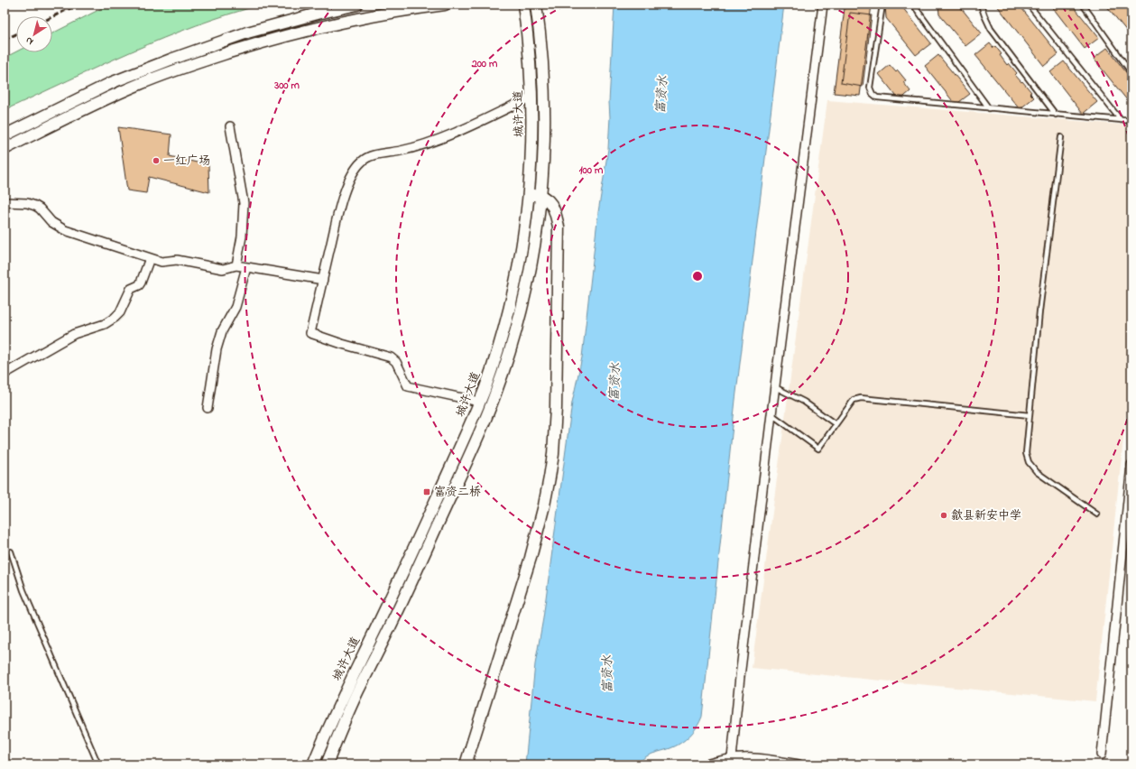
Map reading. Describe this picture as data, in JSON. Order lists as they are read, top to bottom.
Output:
{
  "streets": {
    "main road": ["城许大道"]
  },
  "water": ["富资水"],
  "places": {
    "other": ["一红广场", "歙县新安中学"],
    "transit": ["富资二桥"]
  },
  "north": "bottom left",
  "rings": ["200 m", "300 m", "100 m"]
}
